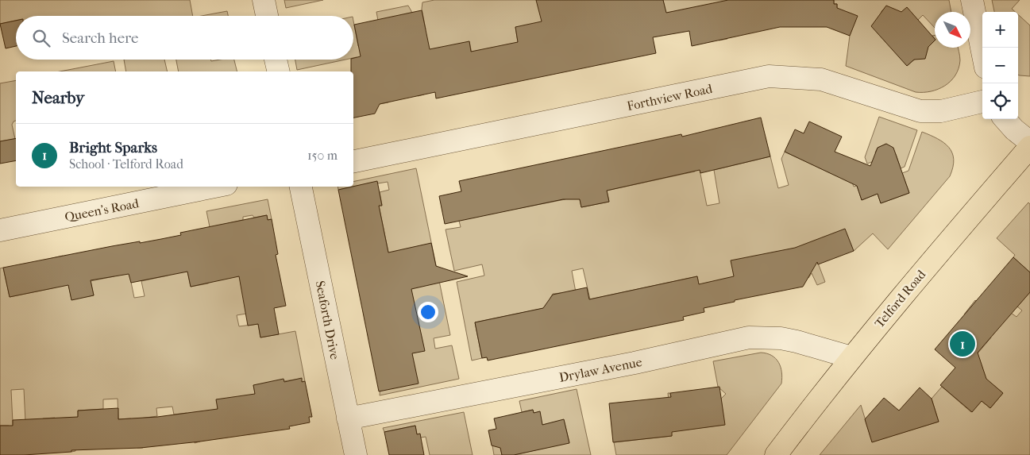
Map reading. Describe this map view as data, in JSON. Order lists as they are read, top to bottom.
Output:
{
  "streets": {
    "main road": ["Telford Road"],
    "street": [
      "Forthview Road",
      "Queen's Road",
      "Seaforth Drive",
      "Drylaw Avenue"
    ]
  },
  "crossings": [
    ["Telford Road", "Drylaw Avenue"],
    ["Seaforth Drive", "Drylaw Avenue"]
  ],
  "north": "bottom right",
  "page": {
    "map_buttons": ["+", "−"],
    "search": "Search here",
    "heading": "Nearby",
    "list": [
      {
        "mark": "1",
        "name": "Bright Sparks",
        "note": "School · Telford Road",
        "value": "150 m"
      }
    ],
    "pins": "1"
  }
}
